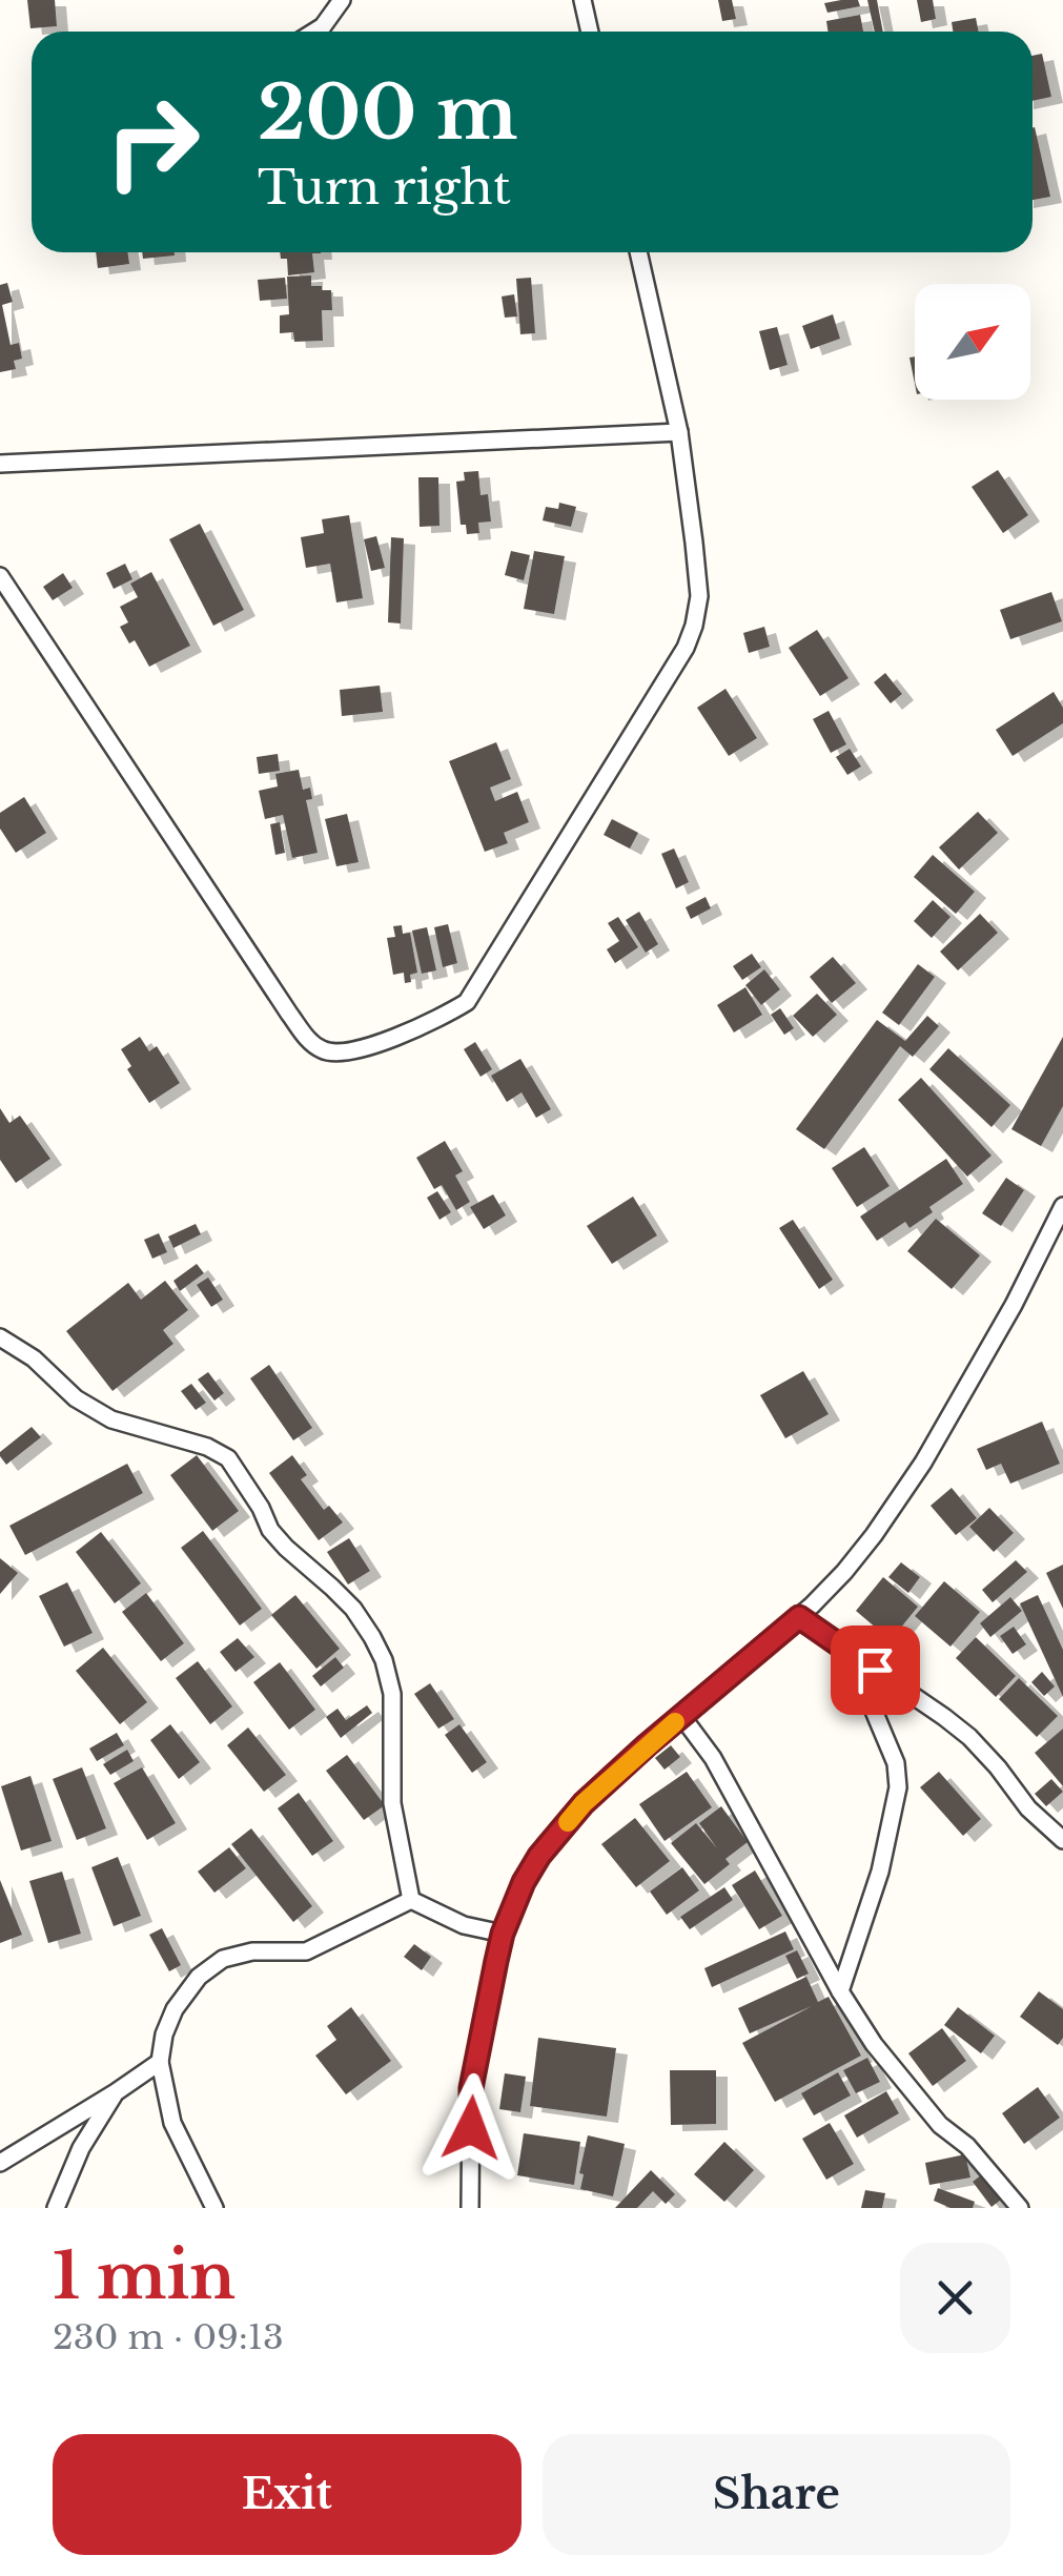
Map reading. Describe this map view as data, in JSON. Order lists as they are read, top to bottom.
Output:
{
  "north": "top right",
  "page": {
    "turn": ["200 m", "Turn right"],
    "heading": ["1 min", "230 m · 09:13"],
    "buttons": ["Exit", "Share"]
  }
}
